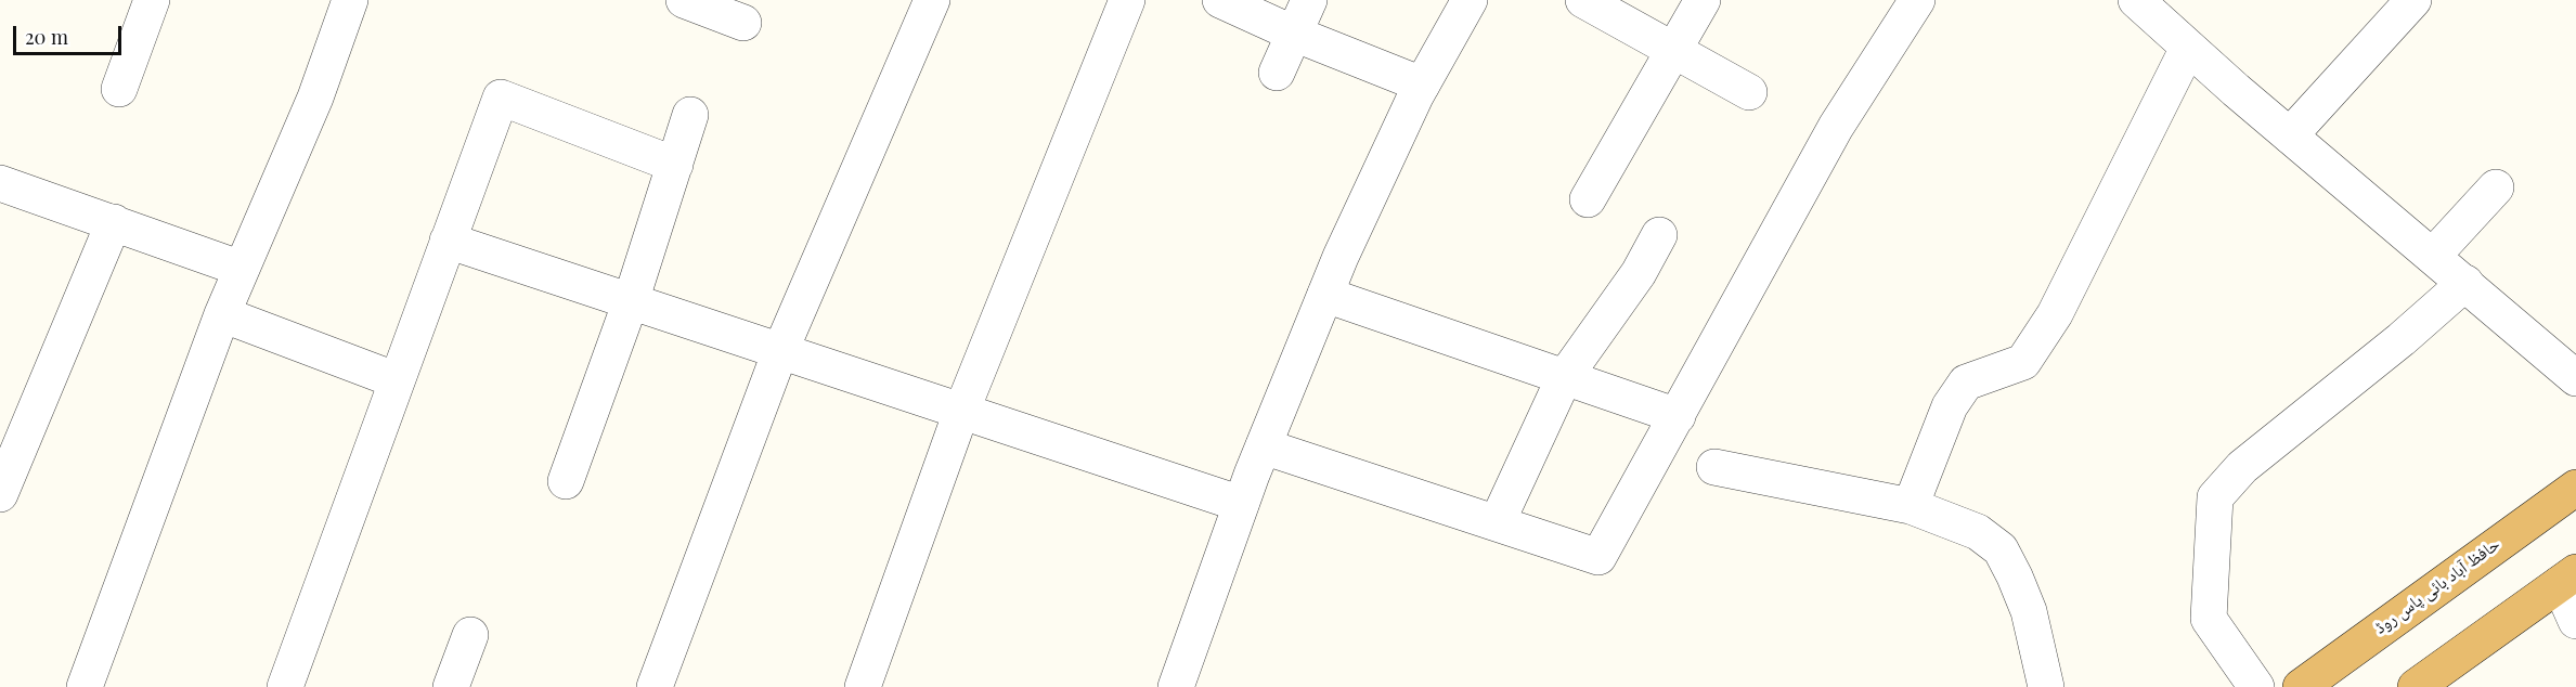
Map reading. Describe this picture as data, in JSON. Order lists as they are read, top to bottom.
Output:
{
  "streets": {
    "highway": ["حافظ آباد بائی پاس روڈ"]
  },
  "scale_bar": "20 m"
}
